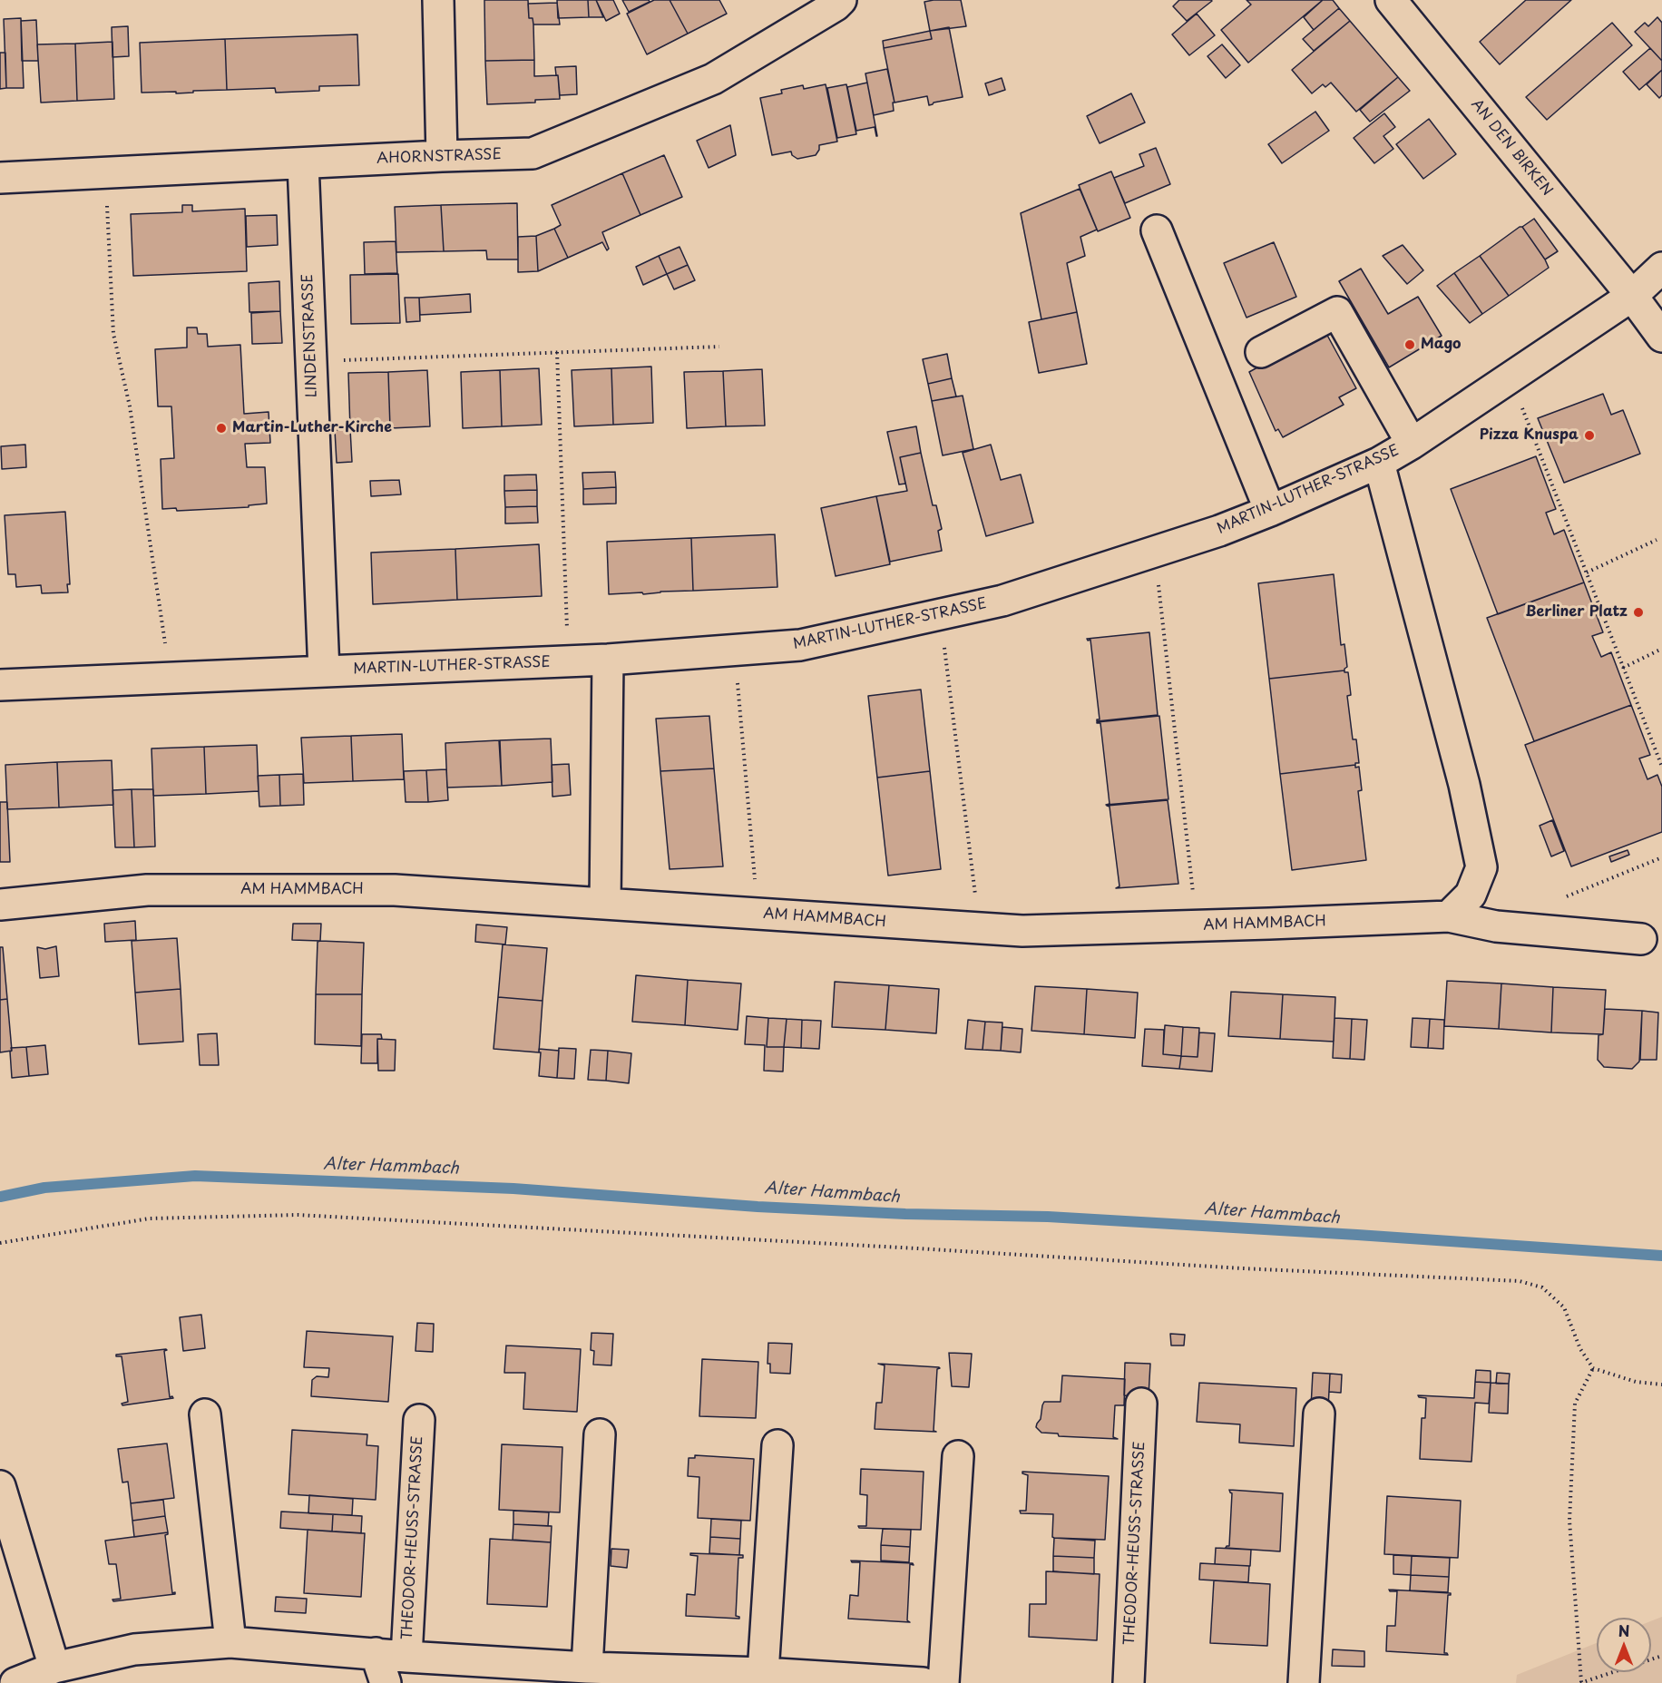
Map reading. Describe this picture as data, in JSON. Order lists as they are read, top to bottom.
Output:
{
  "streets": {
    "street": [
      "AN DEN BIRKEN",
      "AHORNSTRASSE",
      "LINDENSTRASSE",
      "MARTIN-LUTHER-STRASSE",
      "AM HAMMBACH",
      "THEODOR-HEUSS-STRASSE"
    ]
  },
  "crossings": [
    ["AN DEN BIRKEN", "MARTIN-LUTHER-STRASSE"],
    ["AHORNSTRASSE", "LINDENSTRASSE"],
    ["LINDENSTRASSE", "MARTIN-LUTHER-STRASSE"]
  ],
  "water": ["Alter Hammbach"],
  "places": [
    "Mago",
    "Martin-Luther-Kirche",
    "Pizza Knuspa",
    "Berliner Platz"
  ],
  "north": "top"
}
